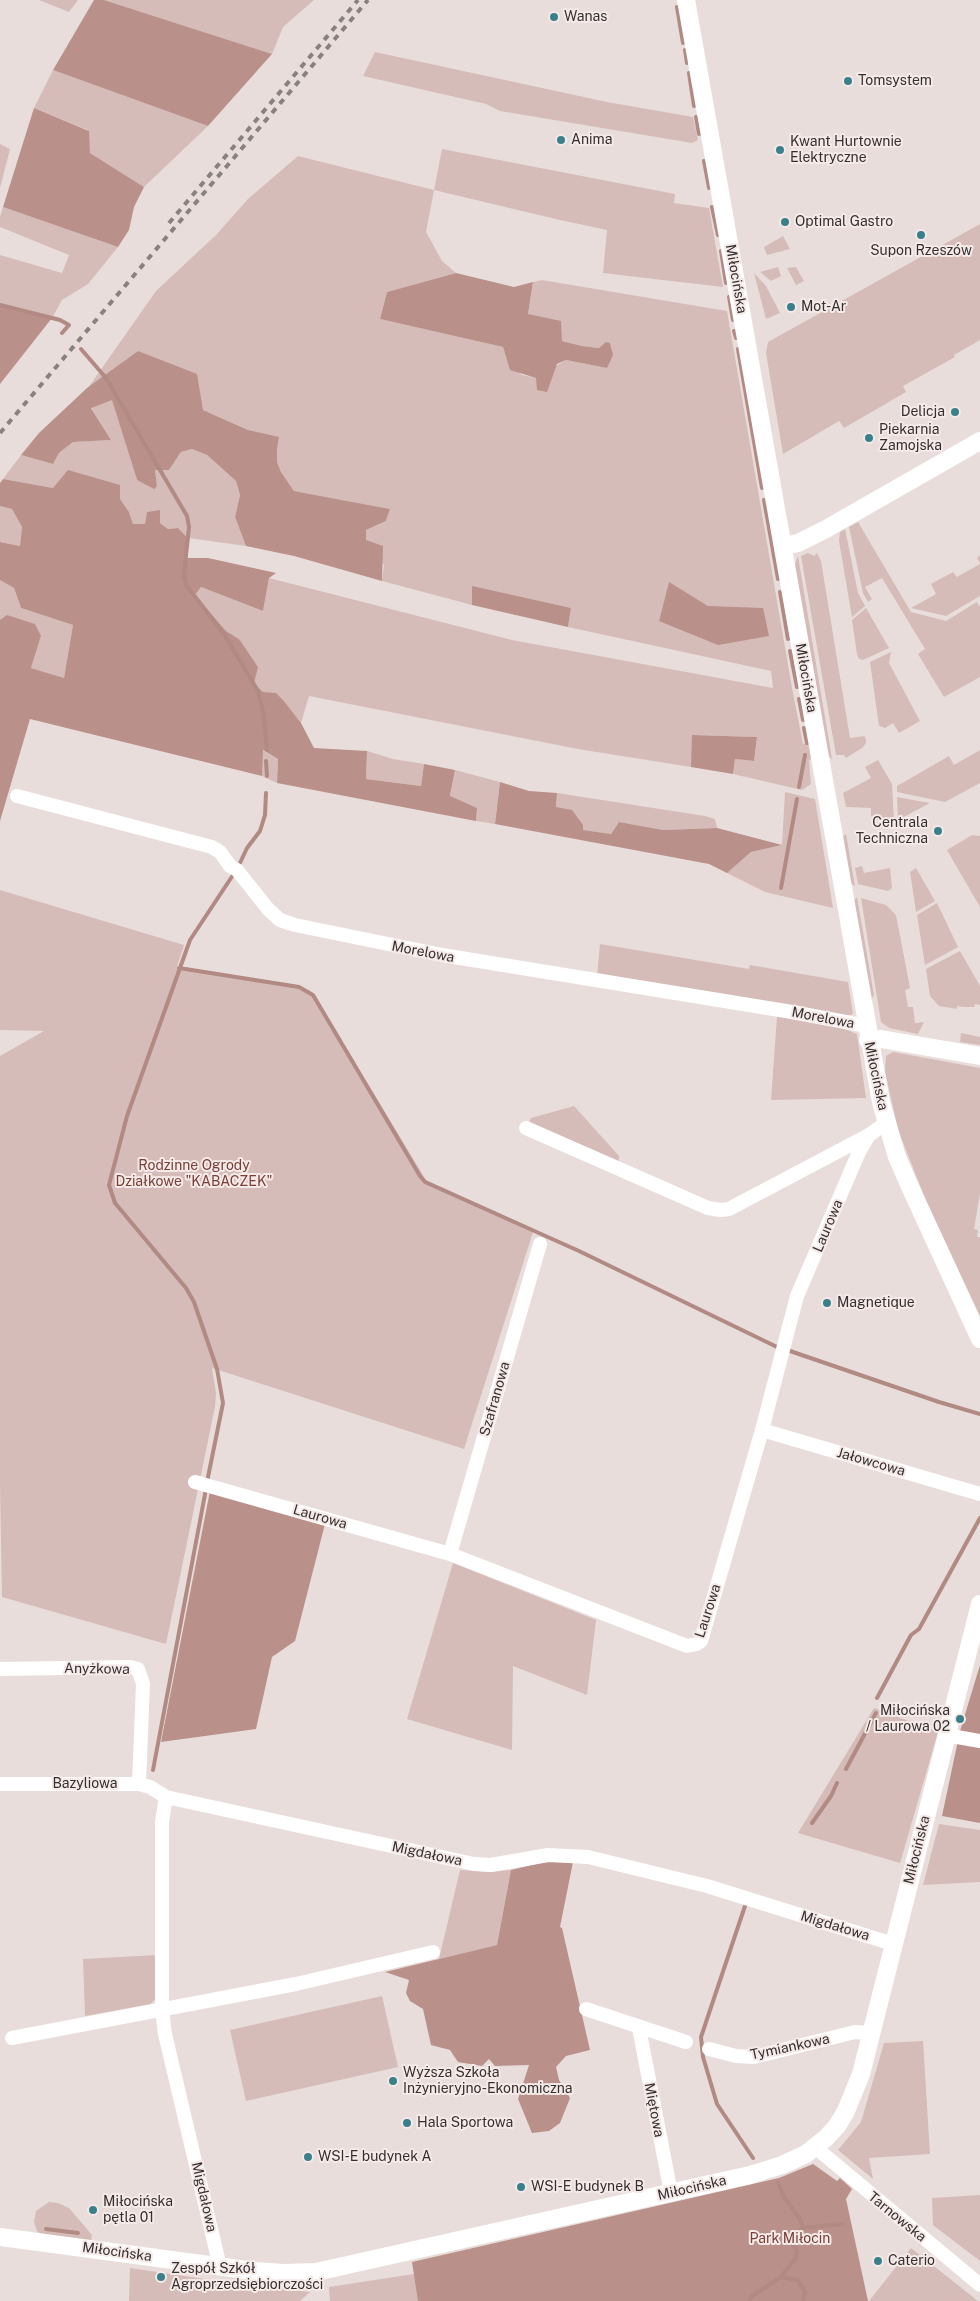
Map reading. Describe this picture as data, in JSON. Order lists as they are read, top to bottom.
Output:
{
  "streets": {
    "street": [
      "Miłocińska",
      "Morelowa",
      "Laurowa",
      "Szafranowa",
      "Jałowcowa",
      "Anyżkowa",
      "Bazyliowa",
      "Migdałowa",
      "Tymiankowa",
      "Miętowa",
      "Tarnowska"
    ]
  },
  "crossings": [
    ["Miłocińska", "Morelowa"],
    ["Miłocińska", "Laurowa"],
    ["Miłocińska", "Migdałowa"],
    ["Miłocińska", "Tymiankowa"],
    ["Miłocińska", "Miętowa"],
    ["Miłocińska", "Tarnowska"],
    ["Laurowa", "Szafranowa"],
    ["Laurowa", "Jałowcowa"],
    ["Anyżkowa", "Bazyliowa"],
    ["Bazyliowa", "Migdałowa"]
  ],
  "parks": ["Rodzinne Ogrody Działkowe \"KABACZEK\"", "Park Miłocin"],
  "places": [
    "Wanas",
    "Tomsystem",
    "Anima",
    "Kwant Hurtownie Elektryczne",
    "Optimal Gastro",
    "Supon Rzeszów",
    "Mot-Ar",
    "Delicja",
    "Piekarnia Zamojska",
    "Centrala Techniczna",
    "Magnetique",
    "Miłocińska / Laurowa 02",
    "Wyższa Szkoła Inżynieryjno-Ekonomiczna",
    "Hala Sportowa",
    "WSI-E budynek A",
    "WSI-E budynek B",
    "Miłocińska pętla 01",
    "Caterio",
    "Zespół Szkół Agroprzedsiębiorczości"
  ]
}
